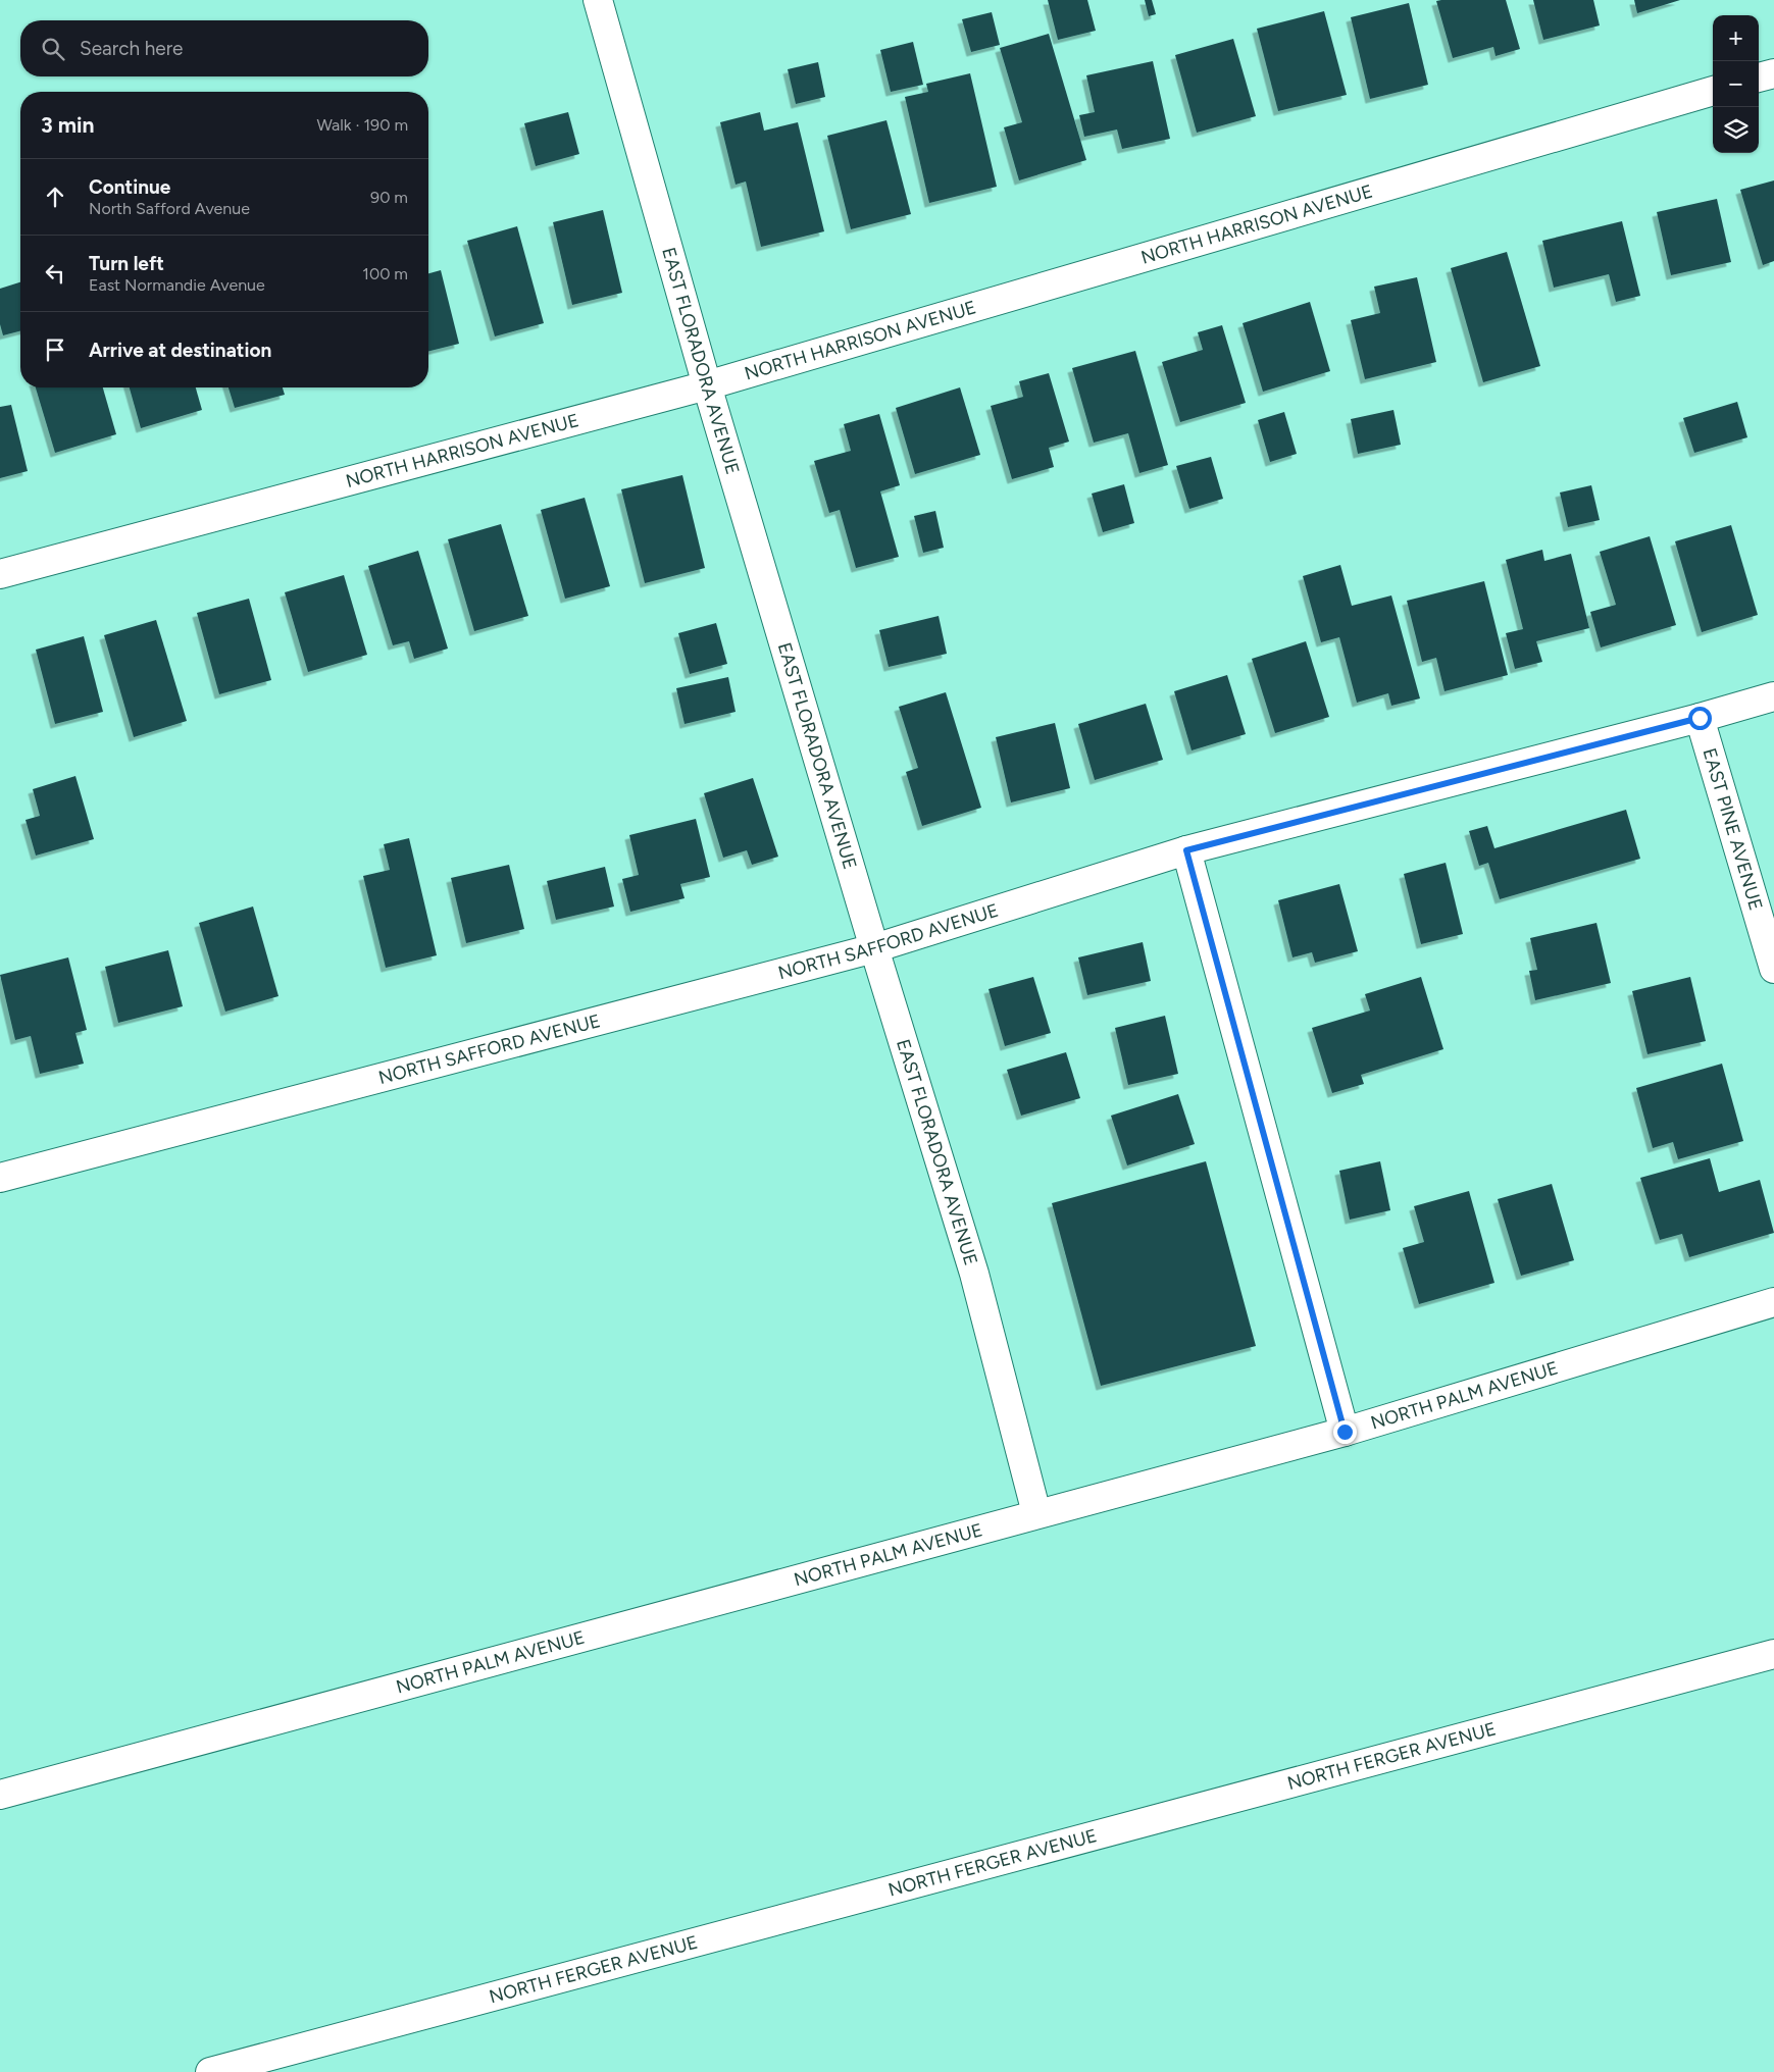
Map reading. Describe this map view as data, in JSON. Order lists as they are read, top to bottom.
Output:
{
  "streets": {
    "street": [
      "NORTH HARRISON AVENUE",
      "EAST FLORADORA AVENUE",
      "EAST PINE AVENUE",
      "NORTH SAFFORD AVENUE",
      "NORTH PALM AVENUE",
      "NORTH FERGER AVENUE"
    ]
  },
  "crossings": [
    ["NORTH HARRISON AVENUE", "EAST FLORADORA AVENUE"],
    ["EAST FLORADORA AVENUE", "NORTH SAFFORD AVENUE"],
    ["EAST FLORADORA AVENUE", "NORTH PALM AVENUE"],
    ["EAST PINE AVENUE", "NORTH SAFFORD AVENUE"]
  ],
  "page": {
    "map_buttons": ["+", "−"],
    "search": "Search here",
    "heading": ["3 min", "Walk · 190 m"],
    "list": [
      ["Continue", "North Safford Avenue", "90 m"],
      ["Turn left", "East Normandie Avenue", "100 m"],
      "Arrive at destination"
    ]
  }
}
